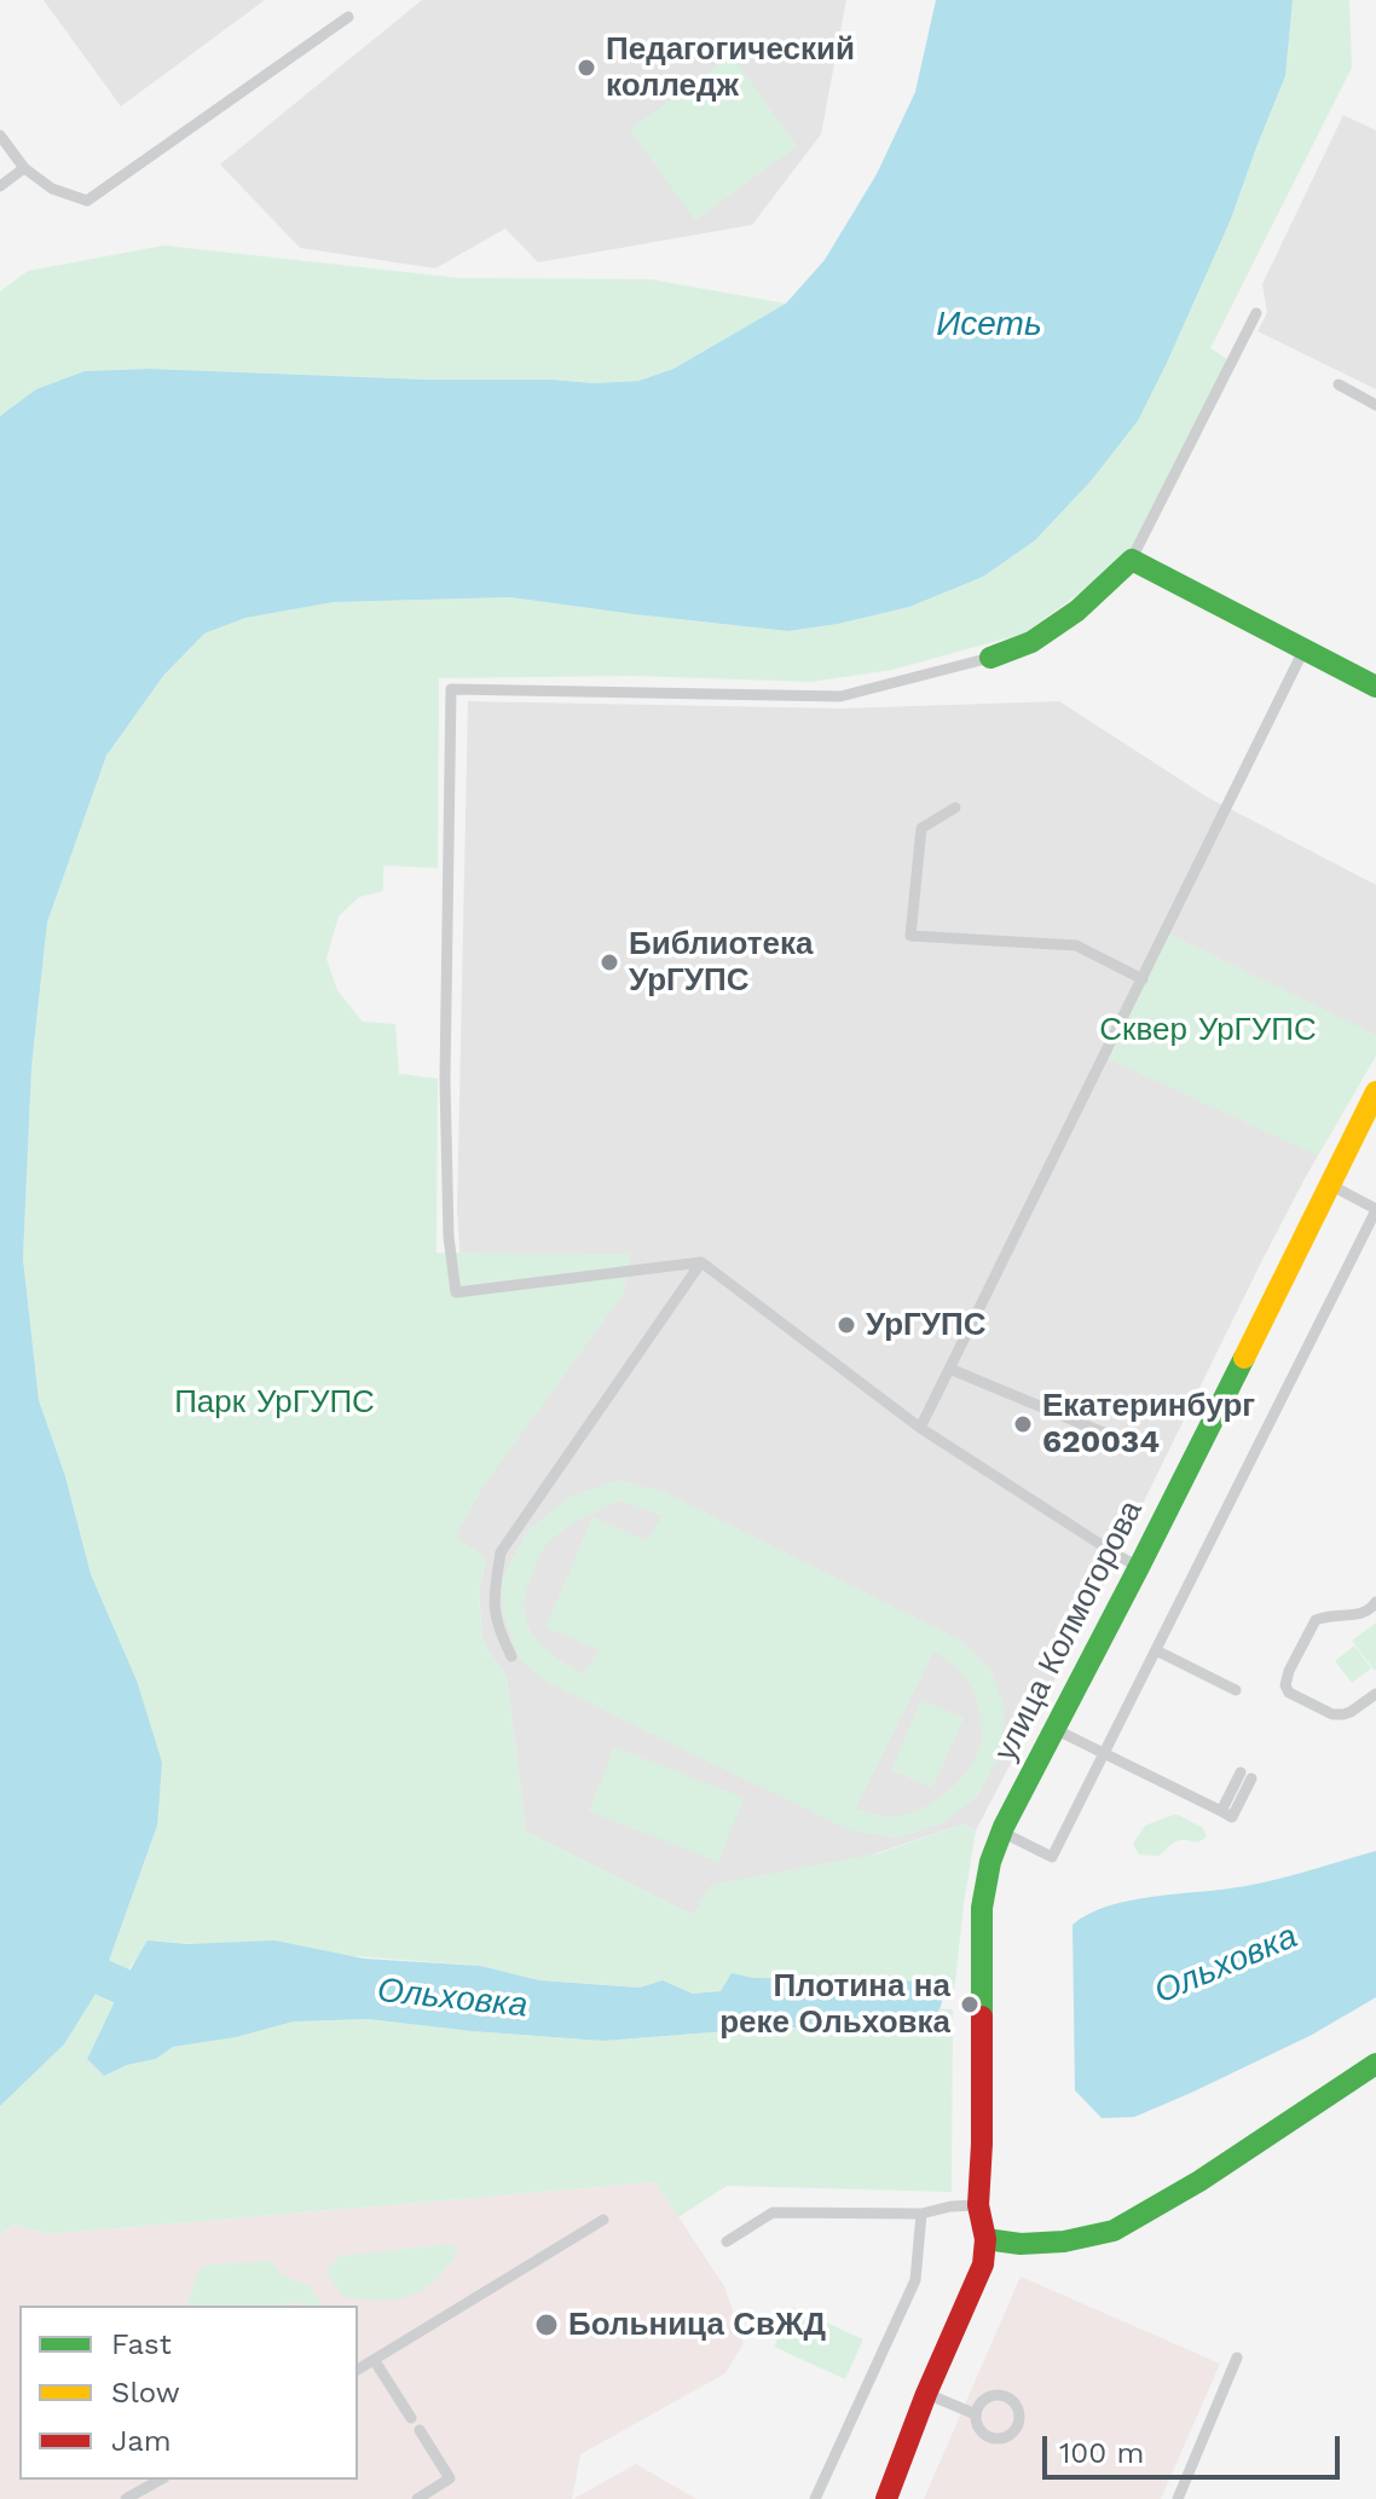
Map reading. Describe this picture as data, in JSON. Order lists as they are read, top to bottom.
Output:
{
  "streets": {
    "street": ["улица Колмогорова"]
  },
  "water": ["Исеть", "Ольховка"],
  "parks": ["Сквер УрГУПС", "Парк УрГУПС"],
  "places": [
    "Педагогический колледж",
    "Библиотека УрГУПС",
    "УрГУПС",
    "Екатеринбург 620034",
    "Плотина на реке Ольховка",
    "Больница СвЖД"
  ],
  "legend": ["Fast", "Slow", "Jam"],
  "scale_bar": "100 m"
}
